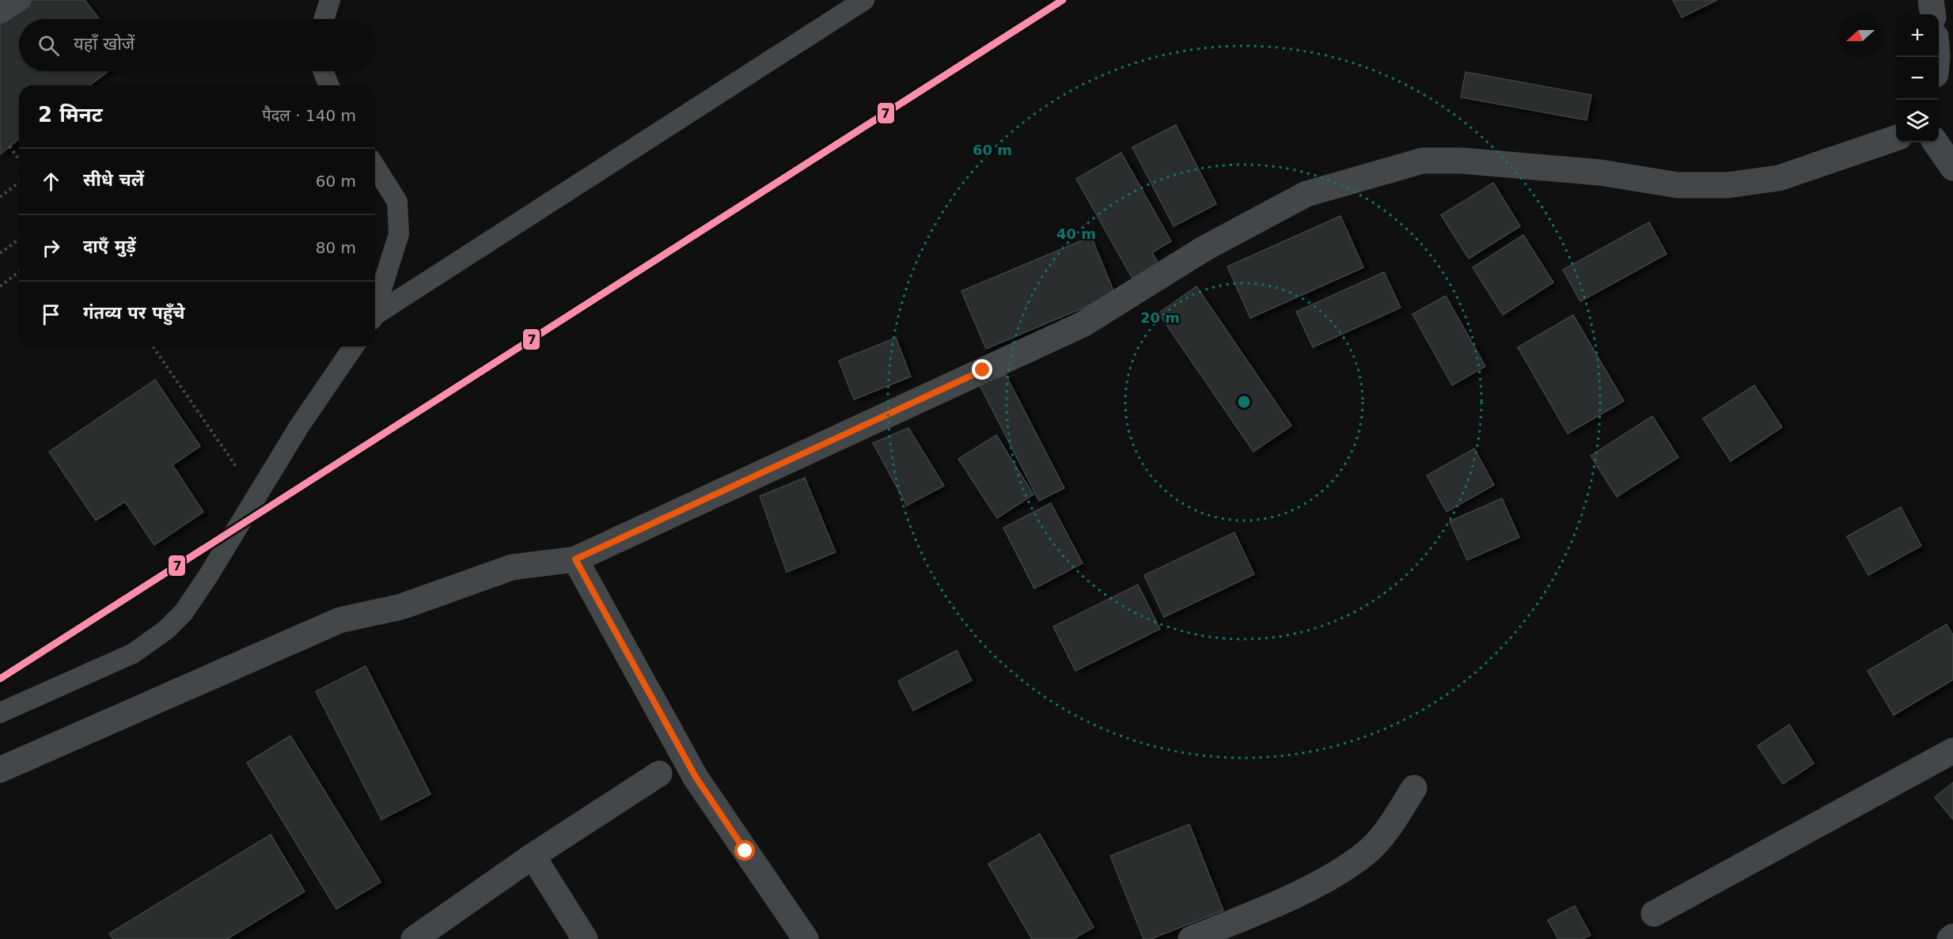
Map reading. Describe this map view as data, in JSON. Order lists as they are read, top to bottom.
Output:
{
  "lines": ["transit line 7"],
  "north": "left",
  "page": {
    "map_buttons": ["+", "−"],
    "search": "यहाँ खोजें",
    "heading": ["2 मिनट", "पैदल · 140 m"],
    "list": [
      ["सीधे चलें", "60 m"],
      ["दाएँ मुड़ें", "80 m"],
      "गंतव्य पर पहुँचे"
    ]
  },
  "rings": ["60 m", "40 m", "20 m"]
}
